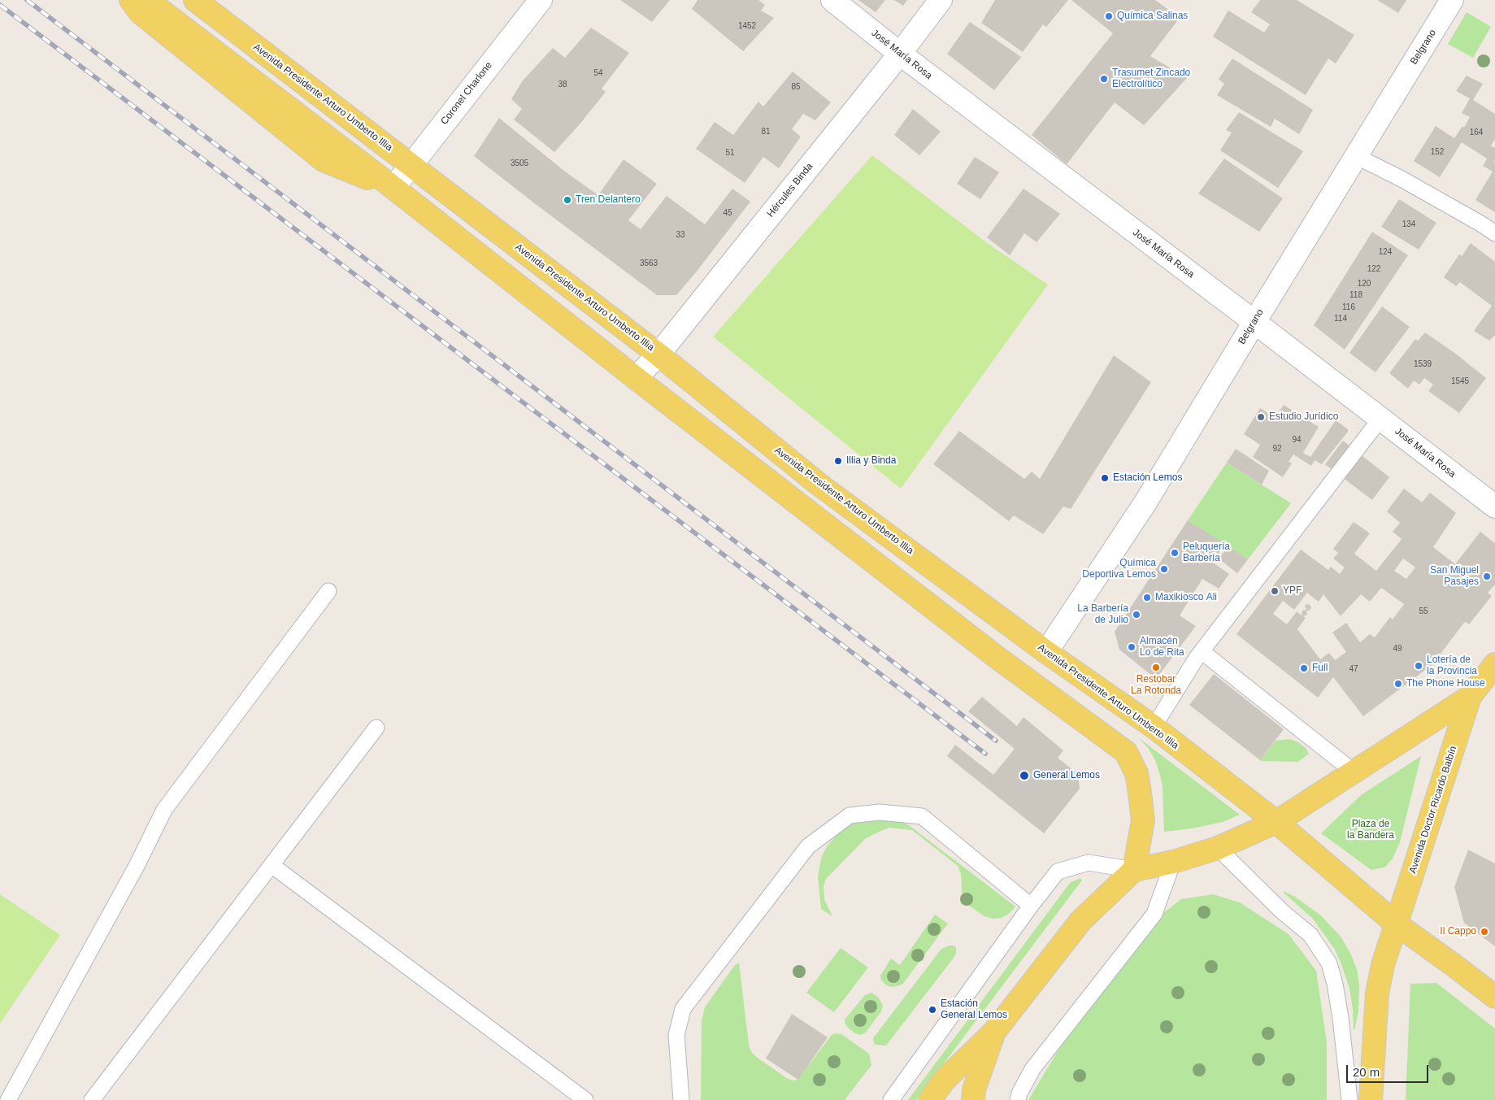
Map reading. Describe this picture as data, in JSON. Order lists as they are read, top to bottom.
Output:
{
  "streets": {
    "main road": ["Avenida Presidente Arturo Umberto Illia", "Avenida Doctor Ricardo Balbín"],
    "street": [
      "Belgrano",
      "José María Rosa",
      "Coronel Charlone",
      "Hércules Binda"
    ]
  },
  "crossings": [
    ["Belgrano", "José María Rosa"],
    ["Belgrano", "Avenida Presidente Arturo Umberto Illia"],
    ["José María Rosa", "Hércules Binda"],
    ["Coronel Charlone", "Avenida Presidente Arturo Umberto Illia"],
    ["Avenida Presidente Arturo Umberto Illia", "Hércules Binda"],
    ["Avenida Presidente Arturo Umberto Illia", "Avenida Doctor Ricardo Balbín"]
  ],
  "parks": ["Plaza de la Bandera"],
  "places": [
    "Química Salinas",
    "Trasumet Zincado Electrolítico",
    "Tren Delantero",
    "Estudio Jurídico",
    "Illia y Binda",
    "Estación Lemos",
    "Peluquería Barbería",
    "Química Deportiva Lemos",
    "San Miguel Pasajes",
    "YPF",
    "Maxikiosco Ali",
    "La Barbería de Julio",
    "Almacén Lo de Rita",
    "Lotería de la Provincia",
    "Restobar La Rotonda",
    "Full",
    "The Phone House",
    "General Lemos",
    "Il Cappo",
    "Estación General Lemos"
  ],
  "house_numbers": [
    "1452",
    "54",
    "38",
    "85",
    "81",
    "164",
    "152",
    "51",
    "3505",
    "45",
    "134",
    "33",
    "124",
    "3563",
    "122",
    "120",
    "118",
    "116",
    "114",
    "1539",
    "1545",
    "94",
    "92",
    "55",
    "49",
    "47"
  ],
  "scale_bar": "20 m"
}
